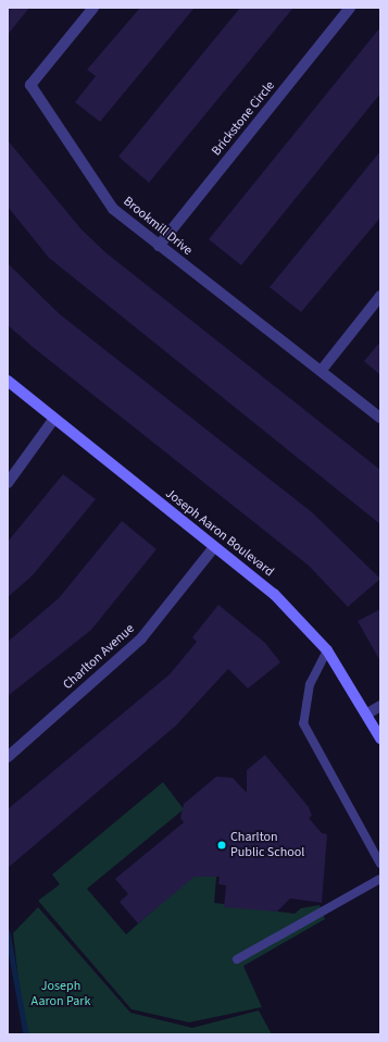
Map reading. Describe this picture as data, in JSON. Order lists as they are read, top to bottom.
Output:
{
  "streets": {
    "street": [
      "Brickstone Circle",
      "Brookmill Drive",
      "Joseph Aaron Boulevard",
      "Charlton Avenue"
    ]
  },
  "crossings": [
    ["Brickstone Circle", "Brookmill Drive"],
    ["Joseph Aaron Boulevard", "Charlton Avenue"]
  ],
  "parks": ["Joseph Aaron Park"],
  "places": ["Charlton Public School"]
}
